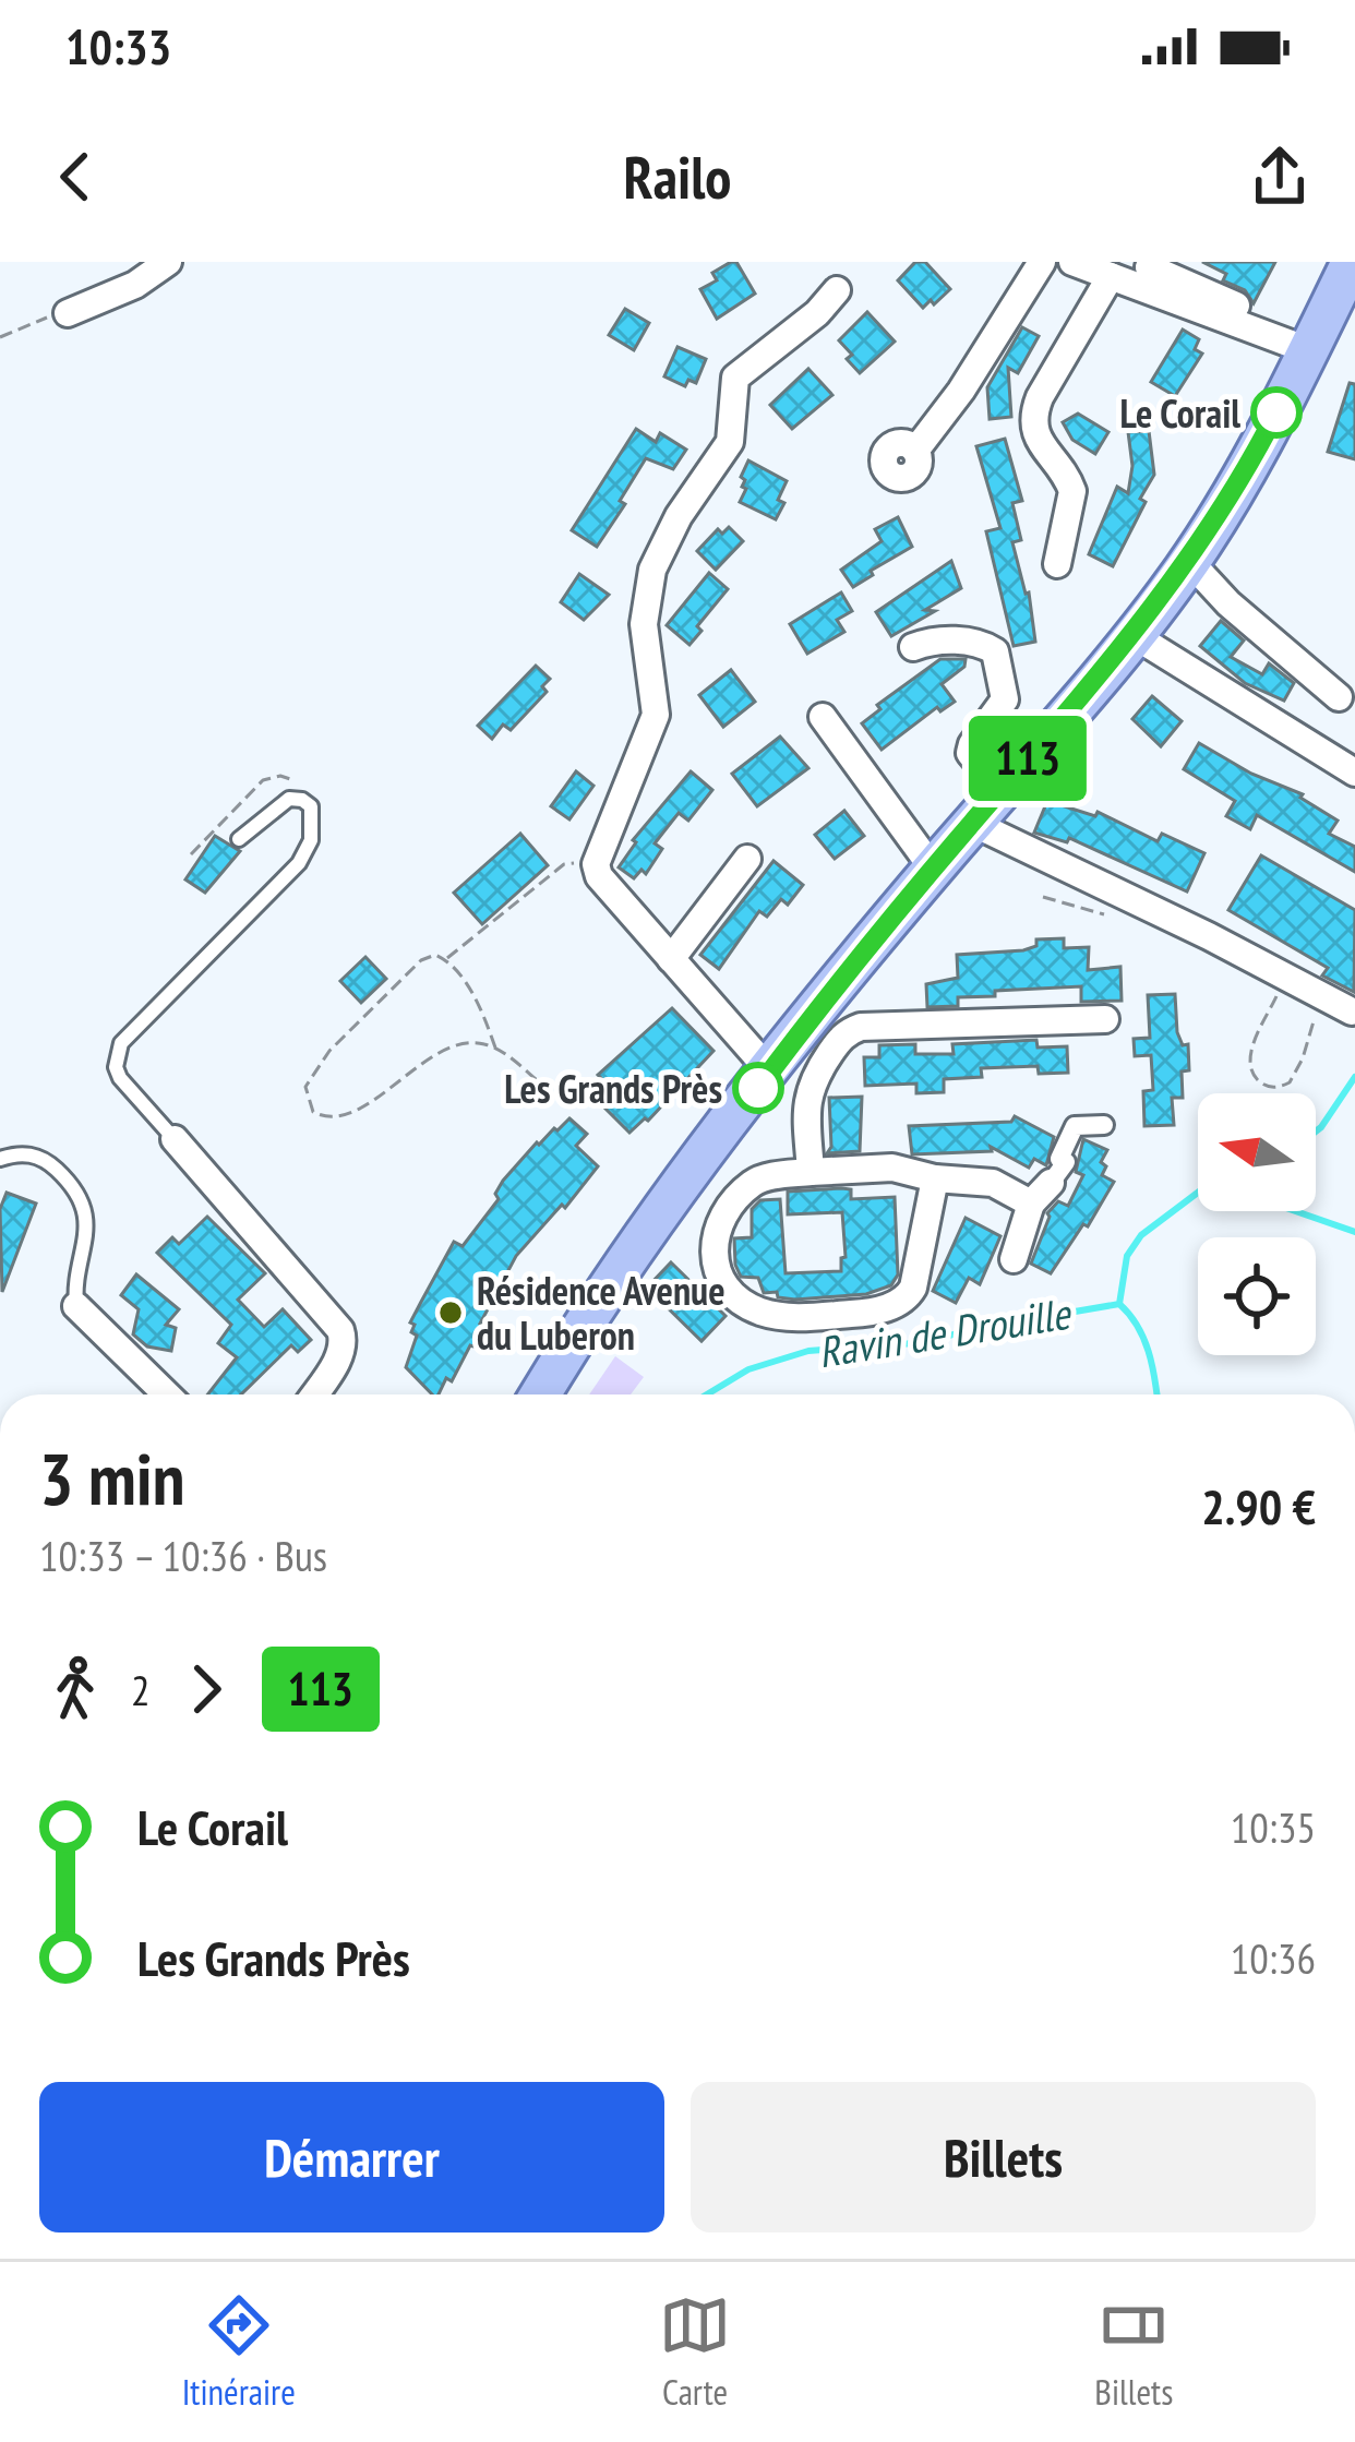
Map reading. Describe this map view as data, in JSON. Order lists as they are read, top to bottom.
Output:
{
  "water": ["Ravin de Drouille"],
  "places": ["Le Corail", "Les Grands Près", "Résidence Avenue du Luberon"],
  "lines": ["bus line 113"],
  "north": "left",
  "page": {
    "status": "10:33",
    "header": "Railo",
    "on_map": "113",
    "heading": ["3 min", "10:33 – 10:36 · Bus", "2.90 €"],
    "legs": ["2", "113"],
    "list": [
      {
        "name": "Le Corail",
        "value": "10:35"
      },
      {
        "name": "Les Grands Près",
        "value": "10:36"
      }
    ],
    "buttons": ["Démarrer", "Billets"],
    "tabs": ["Itinéraire", "Carte", "Billets"]
  }
}
